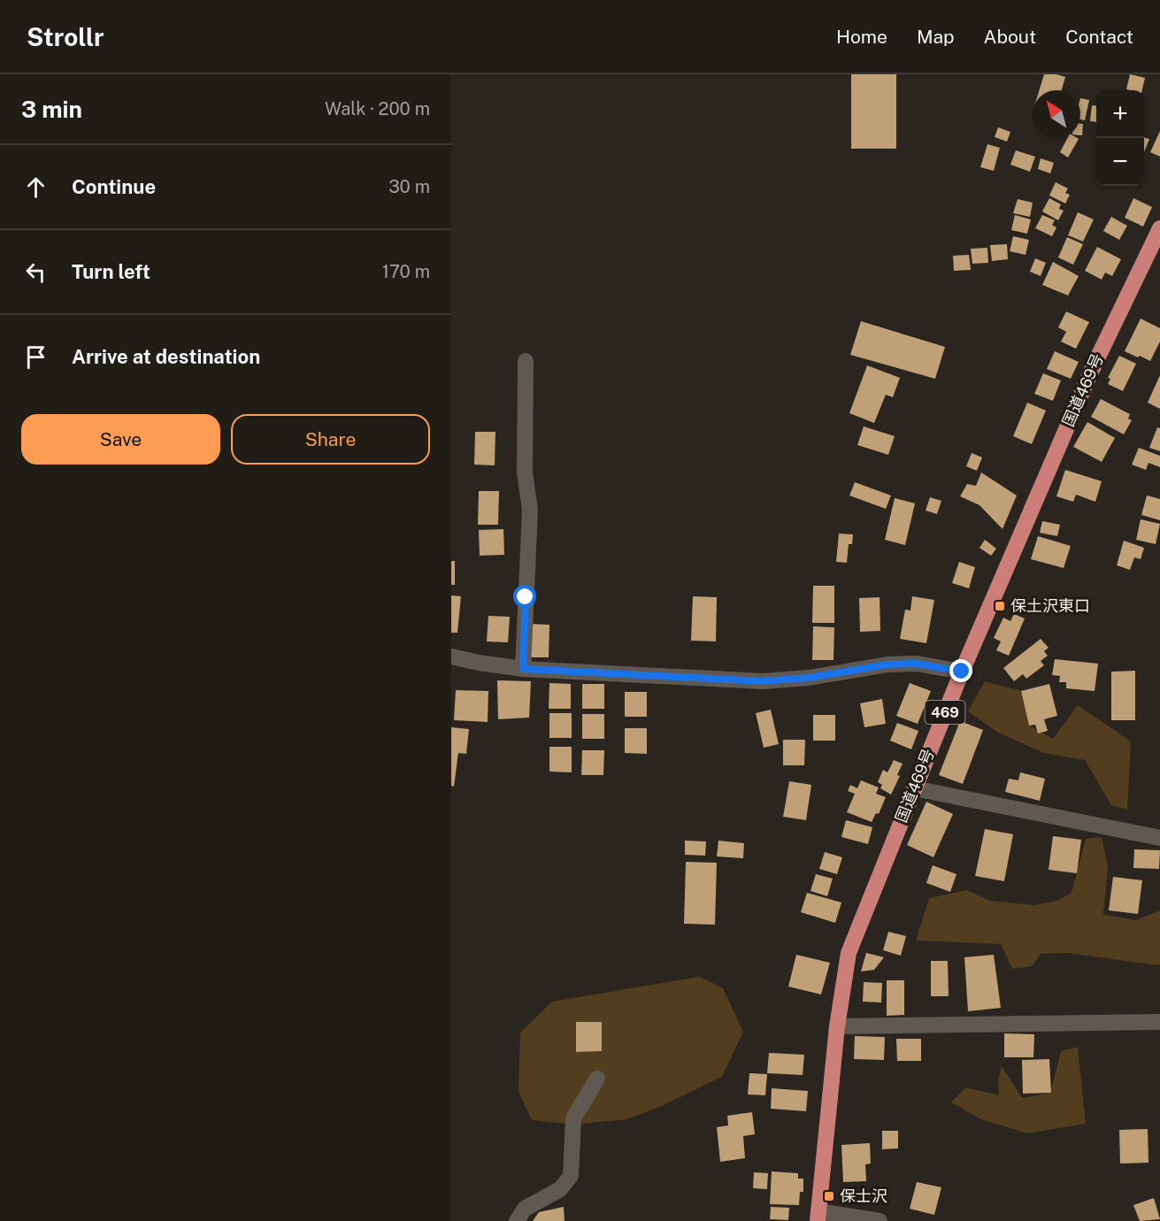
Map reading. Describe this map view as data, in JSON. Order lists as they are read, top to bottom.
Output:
{
  "streets": {
    "highway": ["国道469号", "469"]
  },
  "places": {
    "transit": ["保土沢東口", "保士沢"]
  },
  "north": "top left",
  "page": {
    "header": "Strollr",
    "nav": [
      "Home",
      "Map",
      "About",
      "Contact"
    ],
    "heading": ["3 min", "Walk · 200 m"],
    "map_buttons": ["+", "−"],
    "list": [
      ["Continue", "30 m"],
      ["Turn left", "170 m"],
      "Arrive at destination"
    ],
    "buttons": ["Save", "Share"]
  }
}
